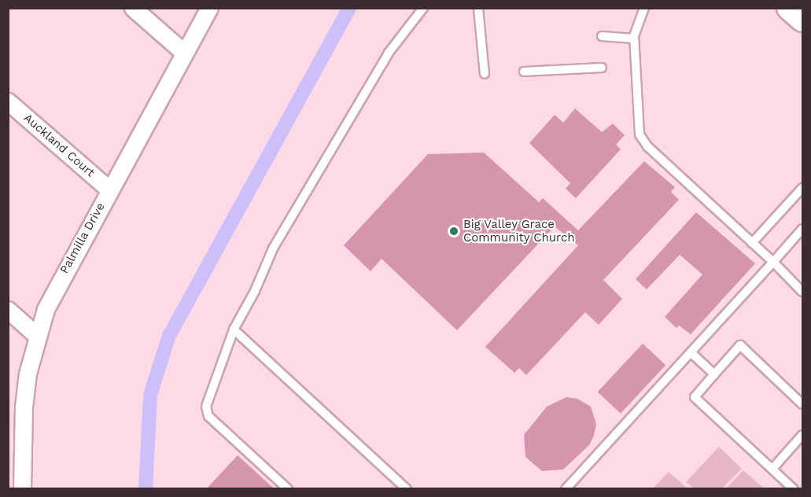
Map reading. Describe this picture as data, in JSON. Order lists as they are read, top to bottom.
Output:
{
  "streets": {
    "street": ["Auckland Court", "Palmilla Drive"]
  },
  "crossings": [
    ["Auckland Court", "Palmilla Drive"]
  ],
  "places": ["Big Valley Grace Community Church"]
}
